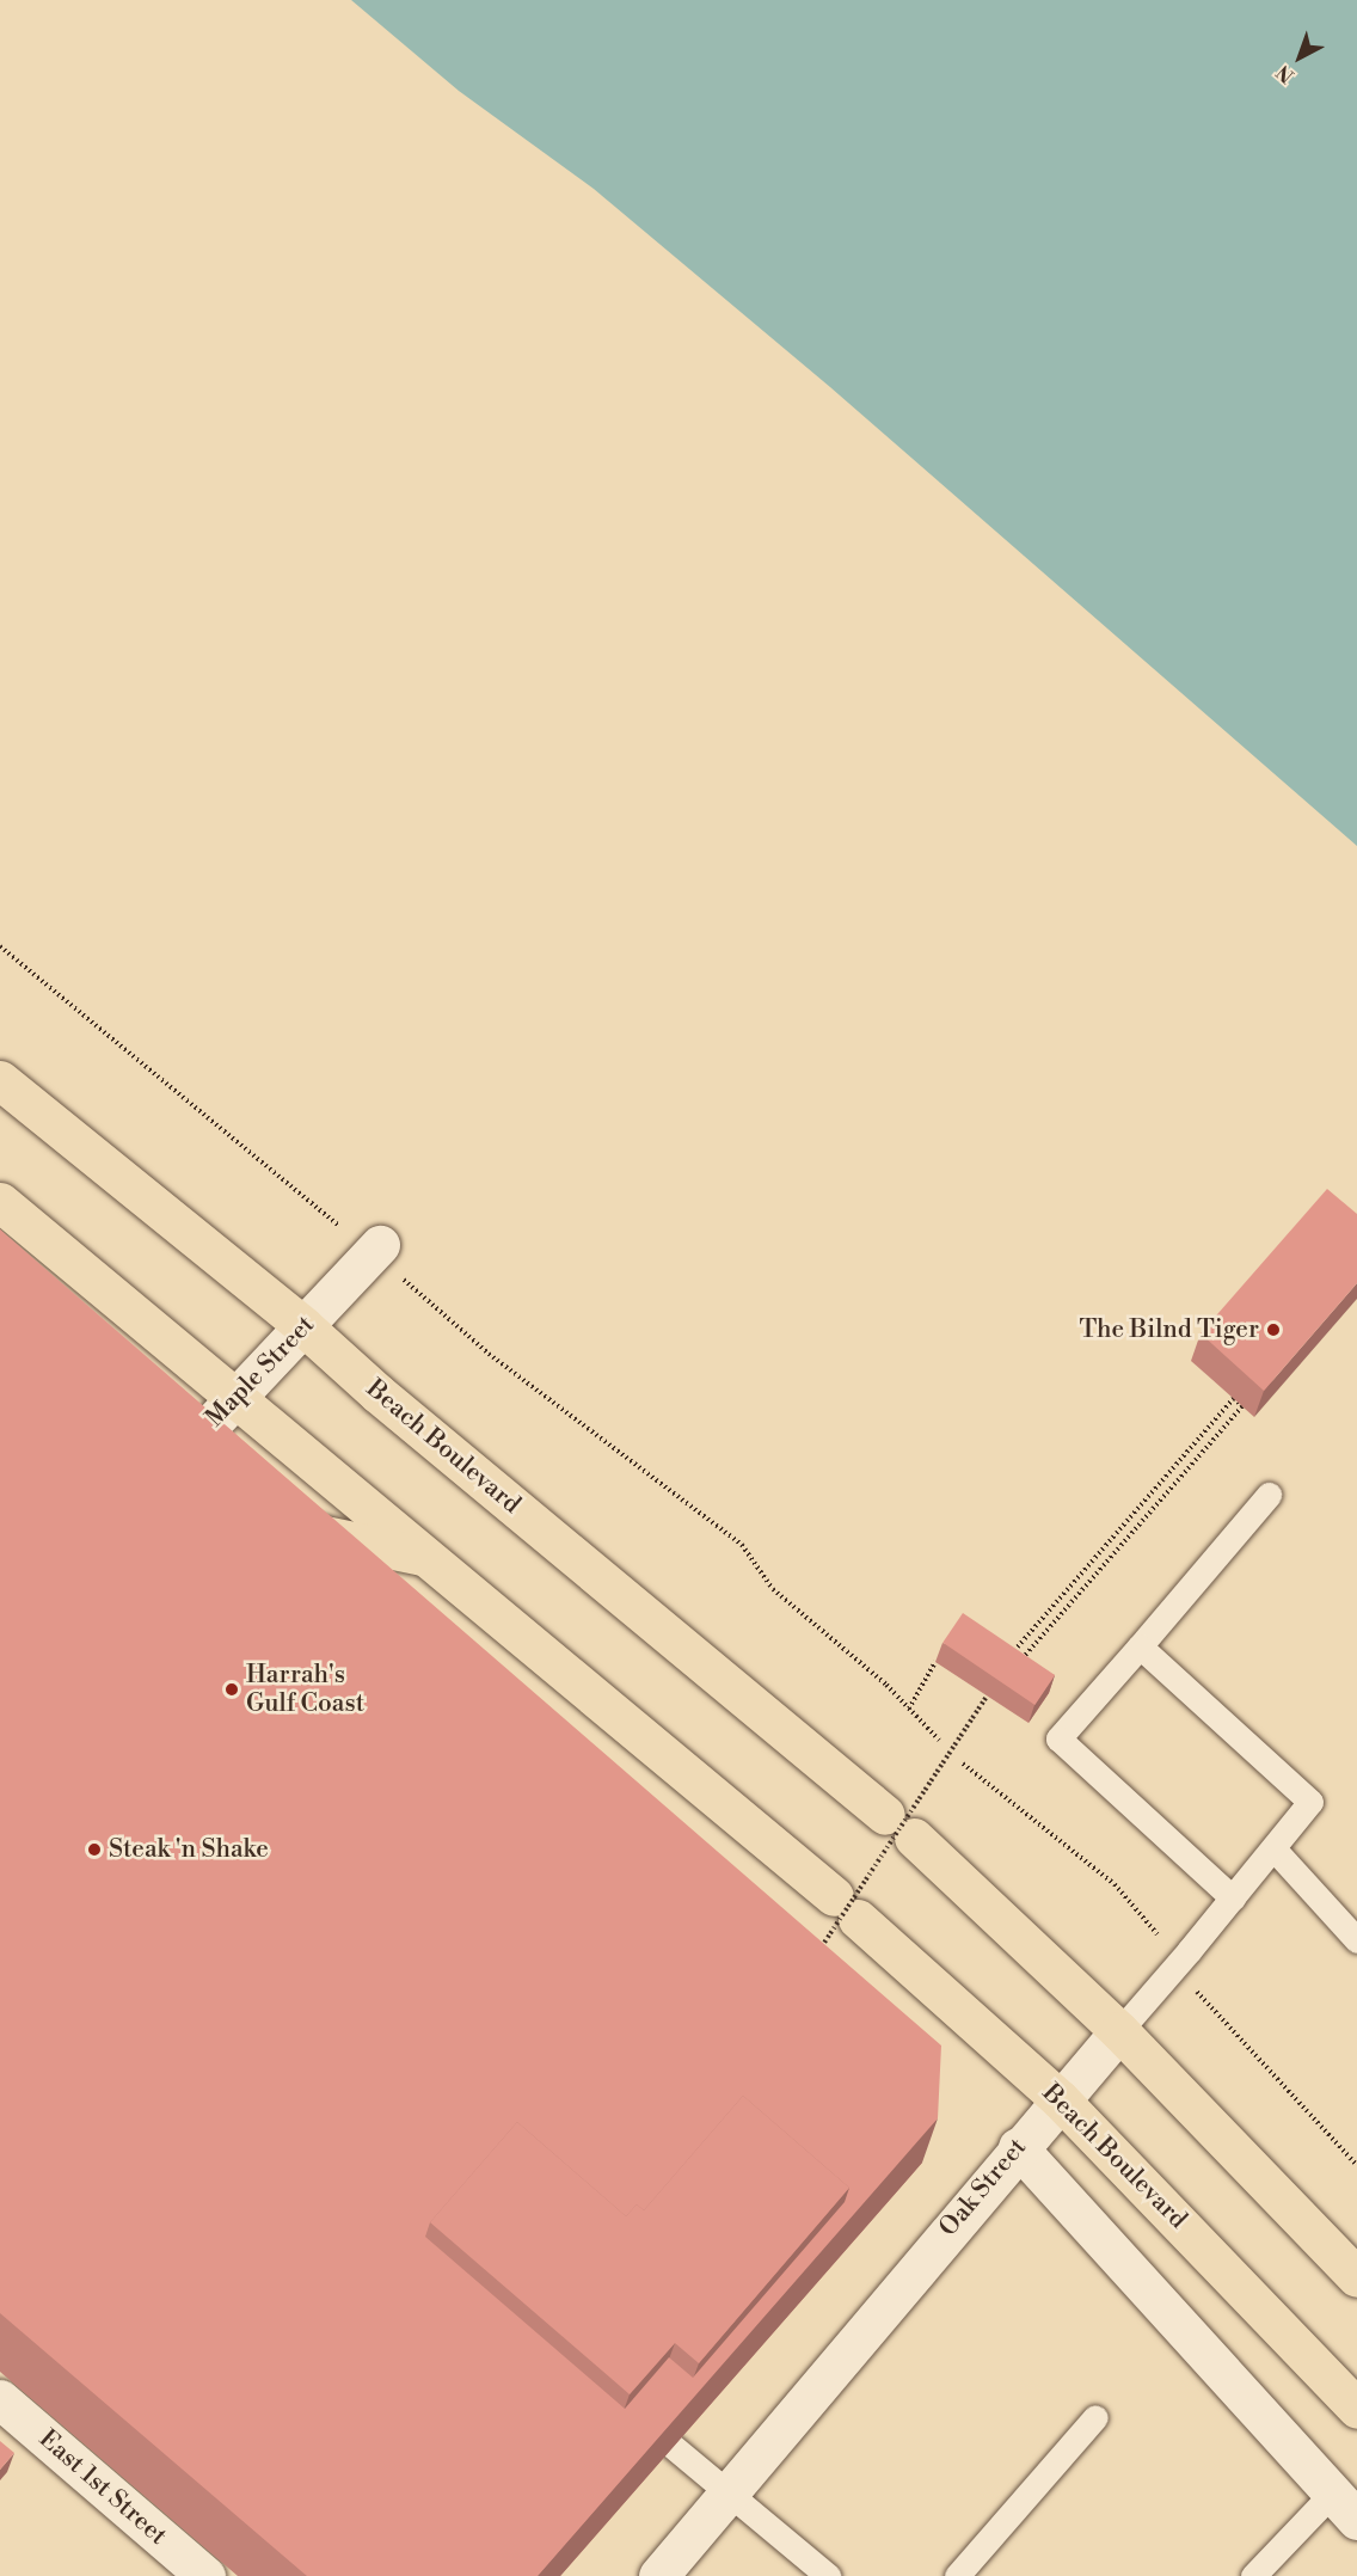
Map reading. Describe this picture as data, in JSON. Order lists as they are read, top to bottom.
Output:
{
  "streets": {
    "main road": ["Beach Boulevard"],
    "street": ["Maple Street", "Oak Street", "East 1st Street"]
  },
  "crossings": [
    ["Maple Street", "Beach Boulevard"],
    ["Beach Boulevard", "Oak Street"]
  ],
  "places": ["The Bilnd Tiger", "Harrah's Gulf Coast", "Steak 'n Shake"],
  "north": "bottom left"
}
